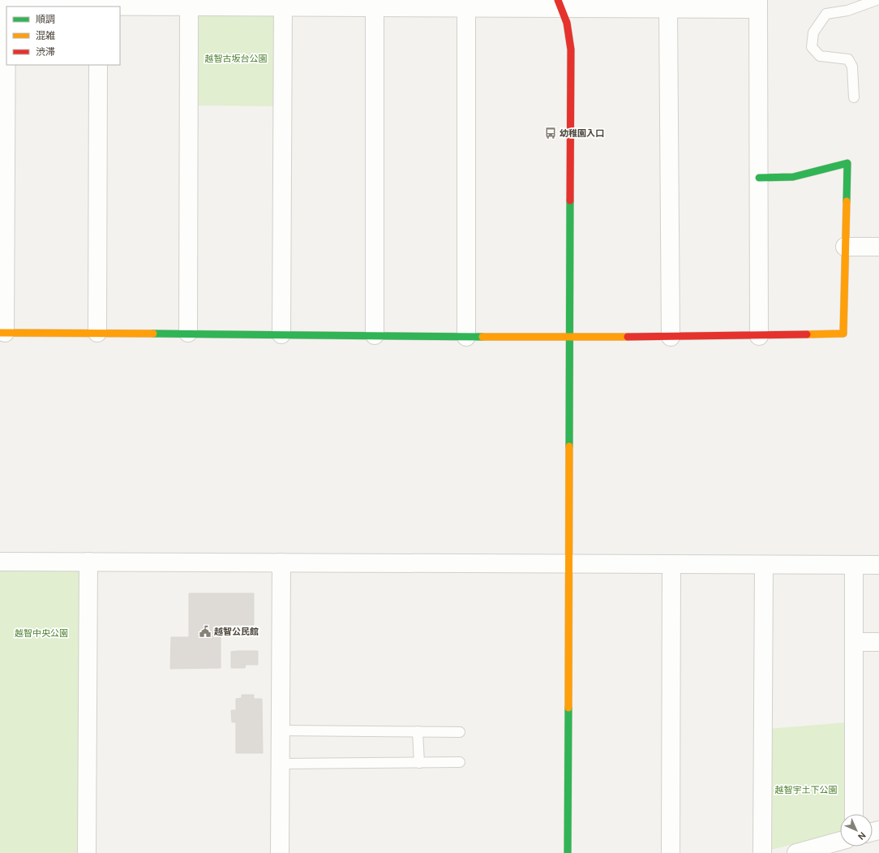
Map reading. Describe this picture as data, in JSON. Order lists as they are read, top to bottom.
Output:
{
  "parks": ["越智古坂台公園", "越智中央公園", "越智宇土下公園"],
  "places": {
    "bus stop": ["幼稚園入口"],
    "public building": ["越智公民館"]
  },
  "legend": ["順調", "混雑", "渋滞"],
  "north": "bottom right"
}
